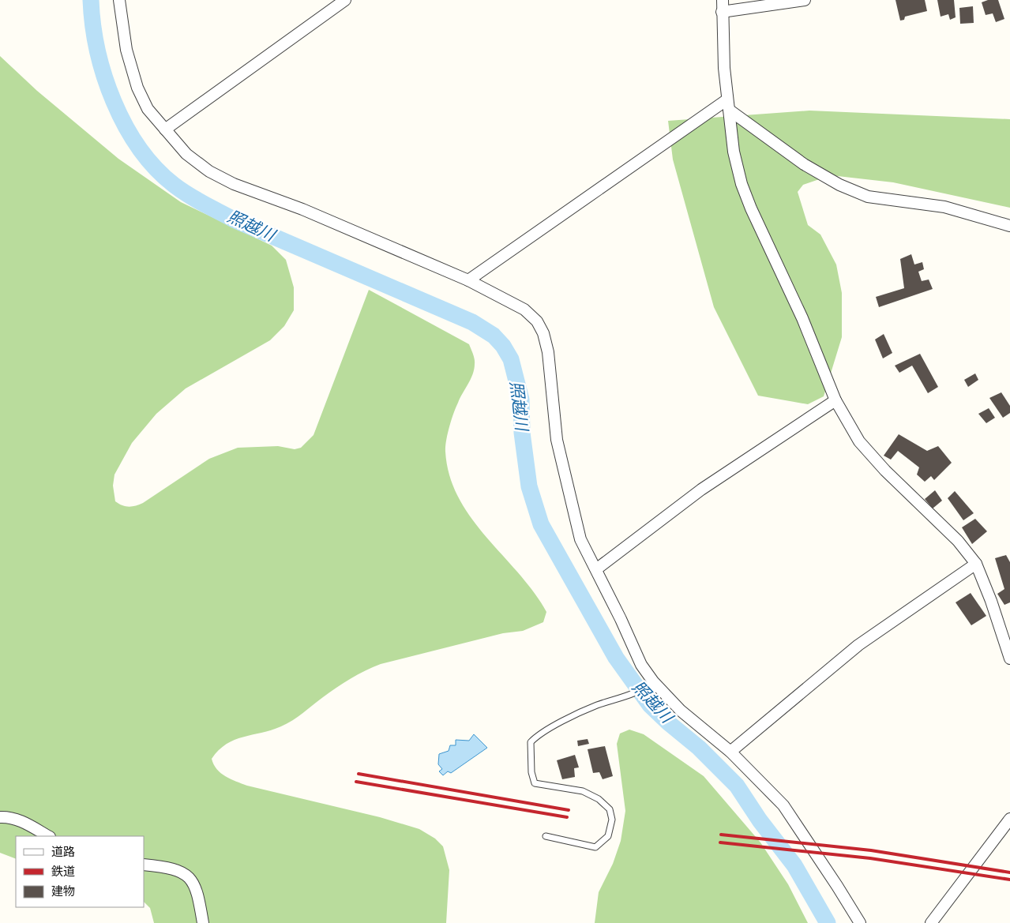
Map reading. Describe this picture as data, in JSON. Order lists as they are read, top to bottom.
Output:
{
  "water": ["照越川"],
  "legend": ["道路", "鉄道", "建物"]
}
